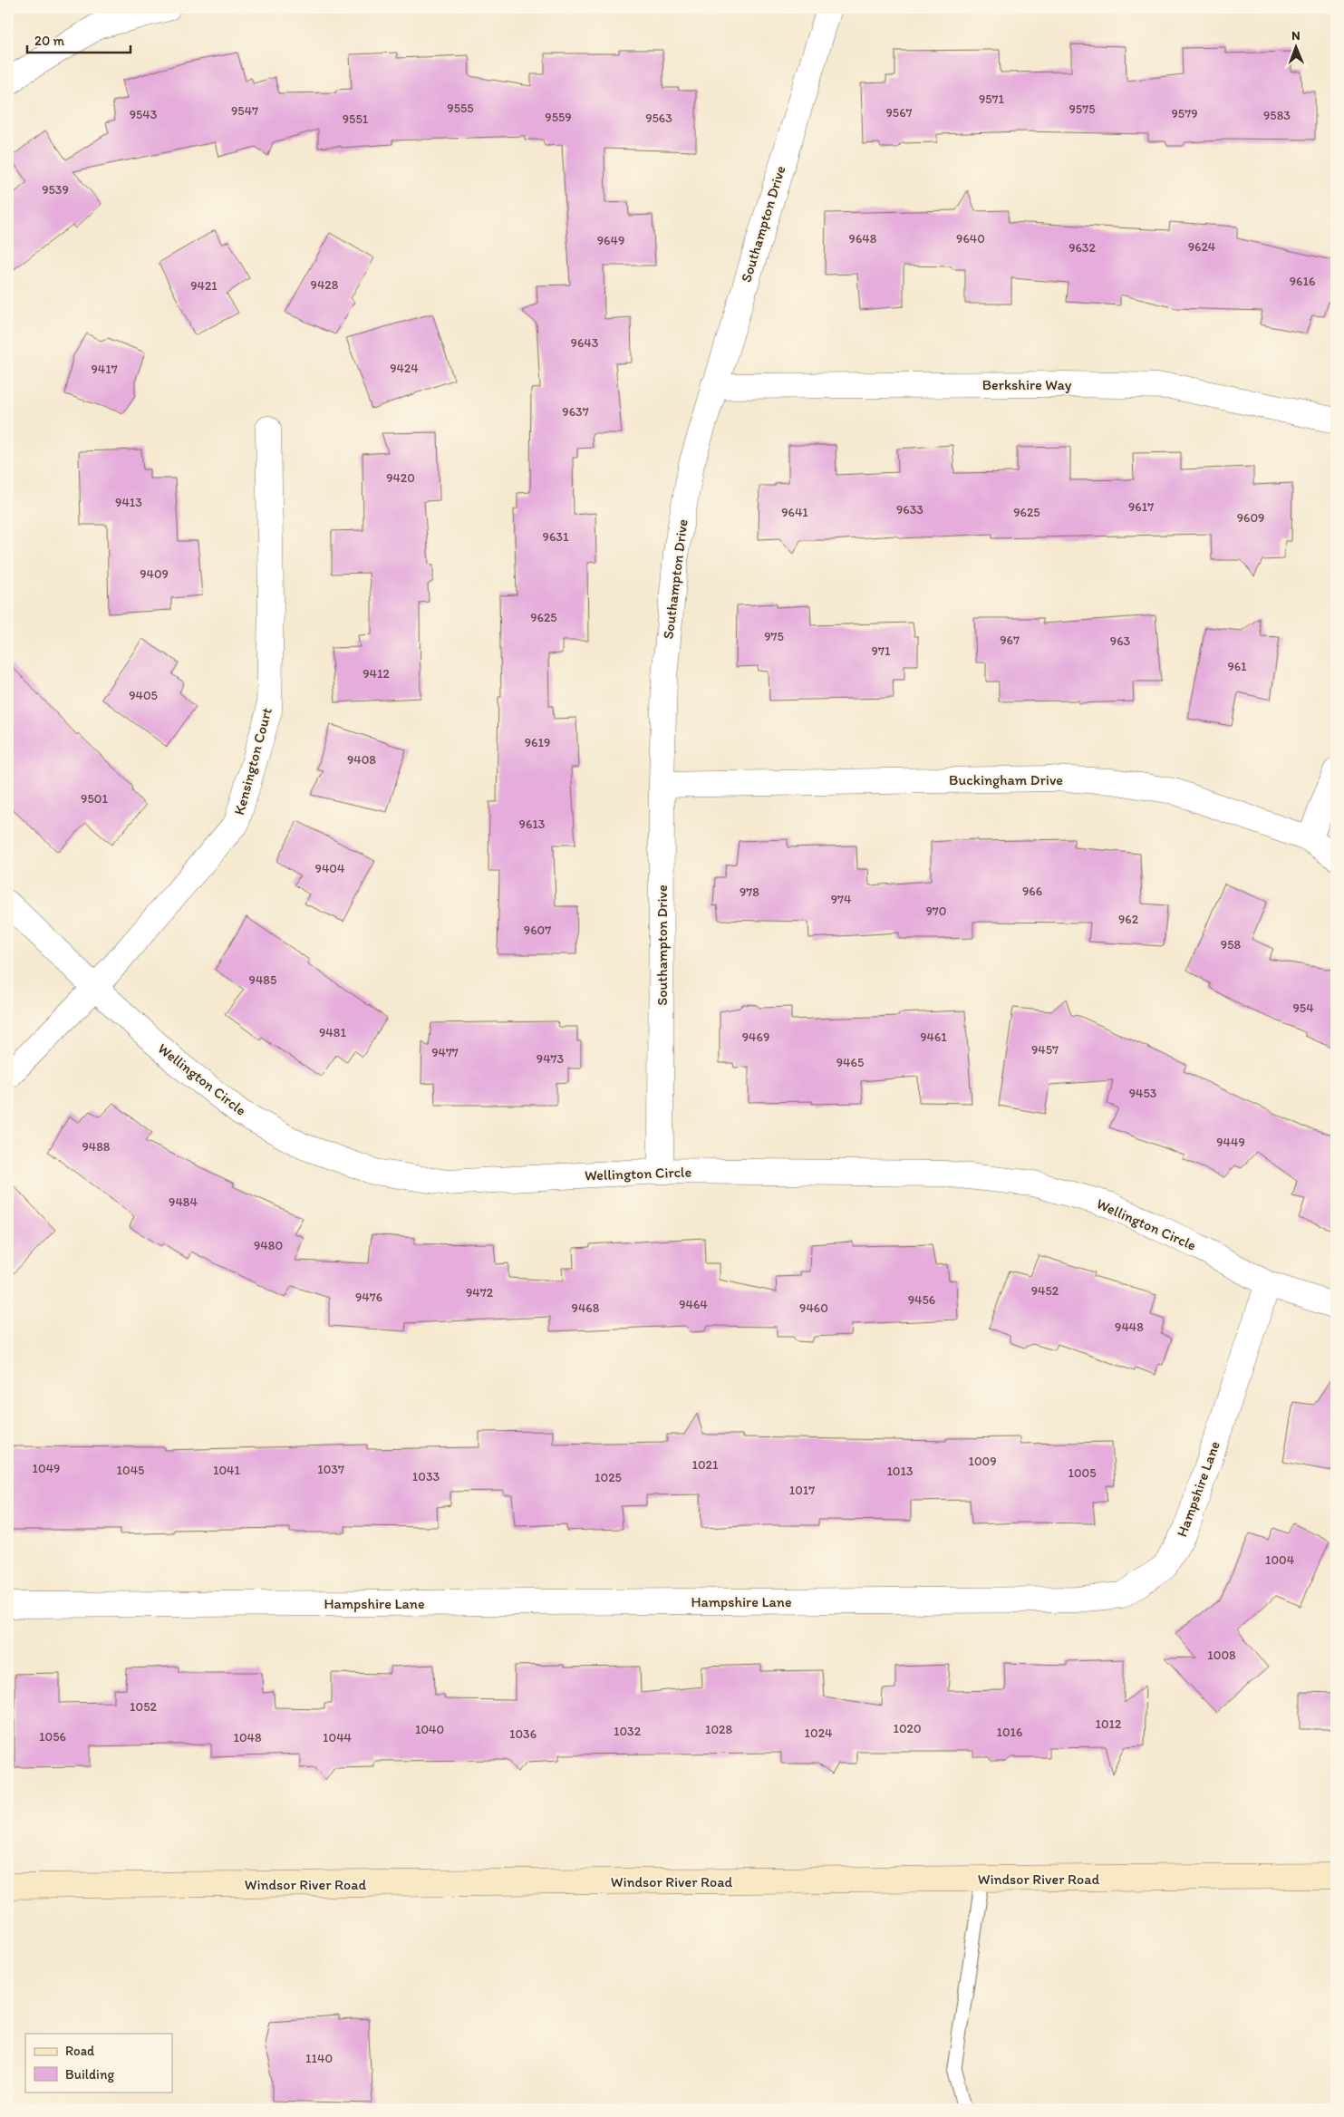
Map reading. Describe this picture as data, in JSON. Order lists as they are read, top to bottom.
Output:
{
  "streets": {
    "main road": ["Windsor River Road"],
    "street": [
      "Southampton Drive",
      "Berkshire Way",
      "Kensington Court",
      "Buckingham Drive",
      "Wellington Circle",
      "Hampshire Lane"
    ]
  },
  "crossings": [
    ["Southampton Drive", "Berkshire Way"],
    ["Southampton Drive", "Buckingham Drive"],
    ["Southampton Drive", "Wellington Circle"],
    ["Kensington Court", "Wellington Circle"],
    ["Wellington Circle", "Hampshire Lane"]
  ],
  "house_numbers": [
    "9571",
    "9555",
    "9575",
    "9547",
    "9567",
    "9579",
    "9543",
    "9583",
    "9559",
    "9563",
    "9551",
    "9539",
    "9648",
    "9640",
    "9649",
    "9624",
    "9632",
    "9616",
    "9428",
    "9421",
    "9643",
    "9424",
    "9417",
    "9637",
    "9420",
    "9413",
    "9617",
    "9633",
    "9641",
    "9625",
    "9609",
    "9631",
    "9409",
    "9625",
    "975",
    "967",
    "963",
    "971",
    "961",
    "9412",
    "9405",
    "9619",
    "9408",
    "9501",
    "9613",
    "9404",
    "966",
    "978",
    "974",
    "970",
    "962",
    "9607",
    "958",
    "9485",
    "954",
    "9481",
    "9469",
    "9461",
    "9457",
    "9477",
    "9473",
    "9465",
    "9453",
    "9449",
    "9488",
    "9484",
    "9480",
    "9452",
    "9472",
    "9476",
    "9456",
    "9464",
    "9468",
    "9460",
    "9448",
    "1009",
    "1021",
    "1049",
    "1037",
    "1045",
    "1041",
    "1013",
    "1005",
    "1033",
    "1025",
    "1017",
    "1004",
    "1008",
    "1052",
    "1012",
    "1020",
    "1040",
    "1028",
    "1032",
    "1016",
    "1024",
    "1036",
    "1056",
    "1048",
    "1044",
    "1140"
  ],
  "legend": ["Road", "Building"],
  "scale_bar": "20 m",
  "north": "top"
}
